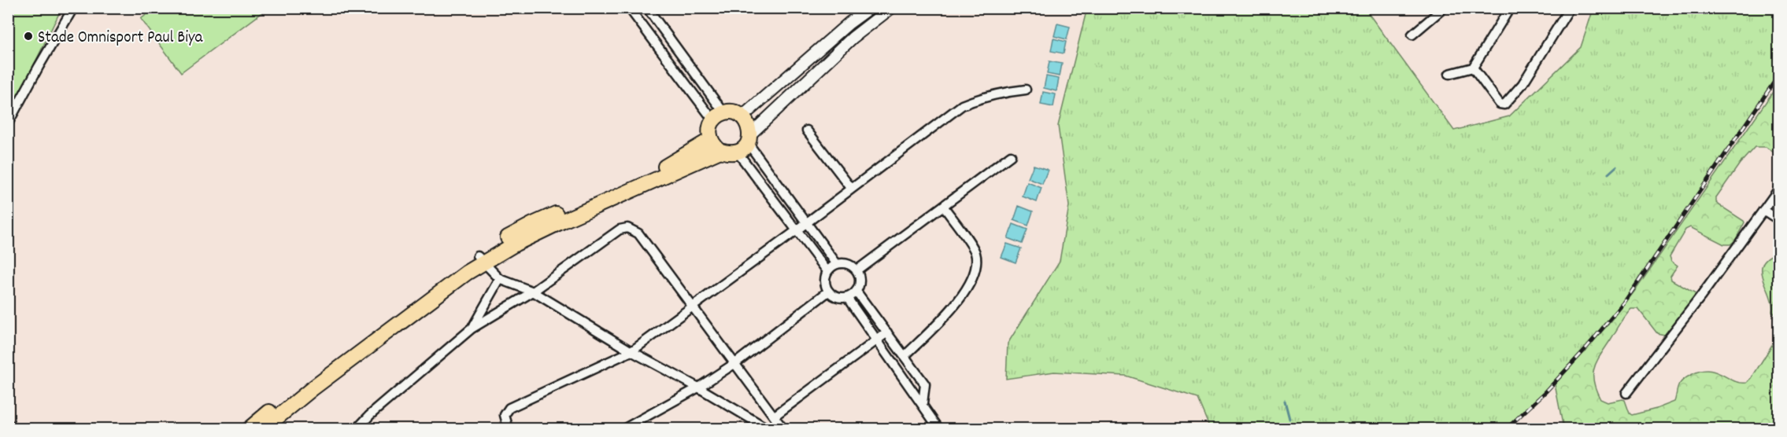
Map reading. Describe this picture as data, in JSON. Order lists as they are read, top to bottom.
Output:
{
  "places": ["Stade Omnisport Paul Biya"]
}
